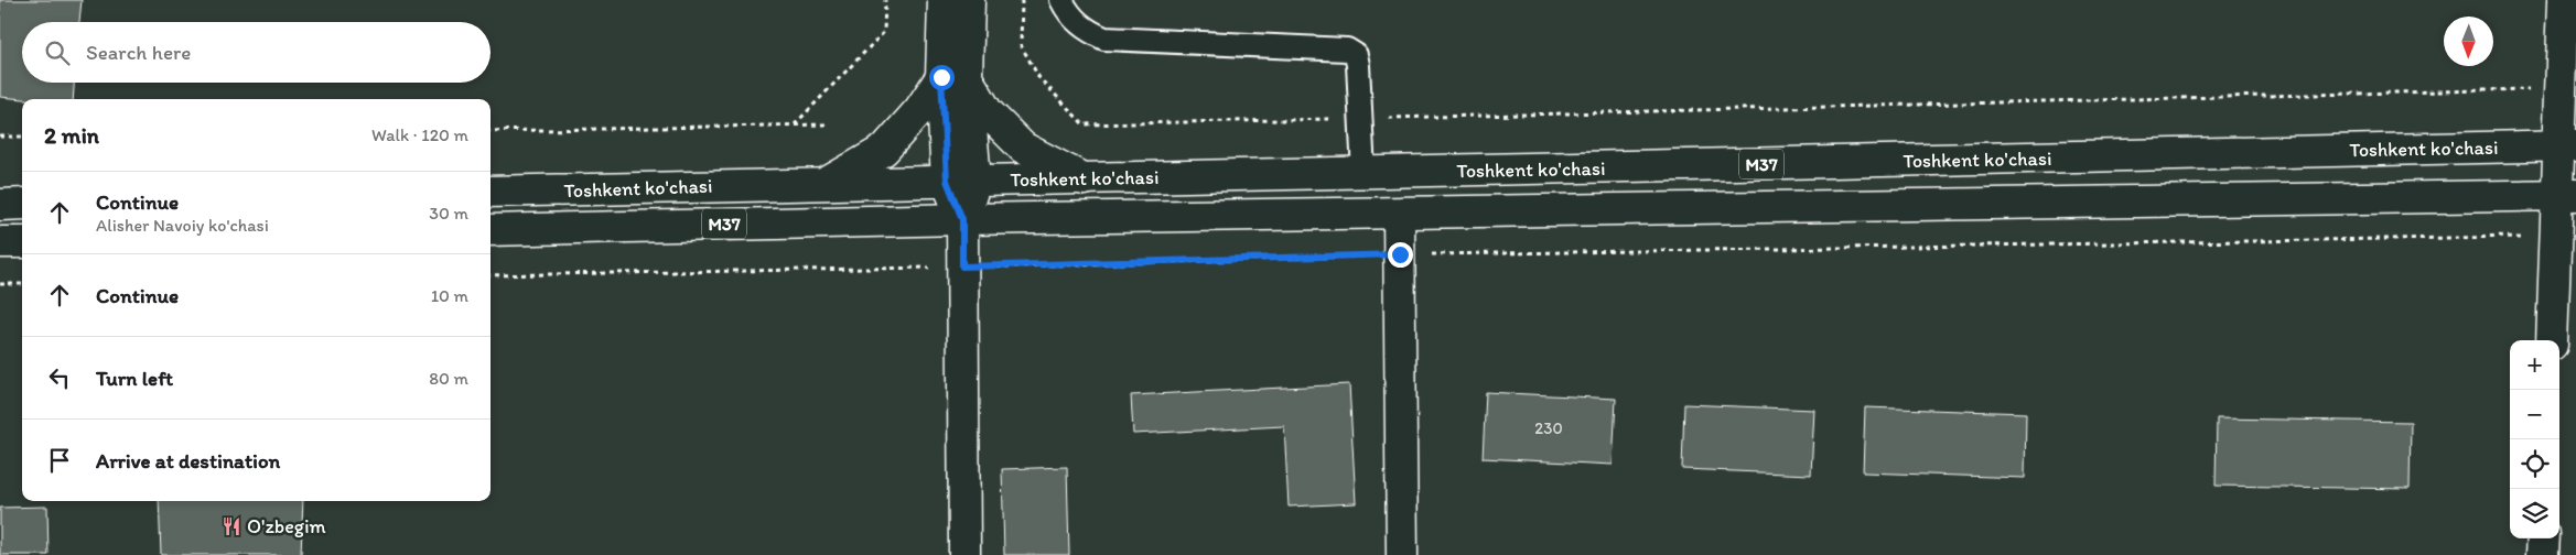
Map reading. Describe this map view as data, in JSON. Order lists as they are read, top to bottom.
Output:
{
  "streets": {
    "main road": ["Toshkent ko'chasi", "M37"]
  },
  "places": {
    "restaurant": ["O'zbegim"]
  },
  "house_numbers": ["230"],
  "north": "bottom",
  "page": {
    "search": "Search here",
    "heading": ["2 min", "Walk · 120 m"],
    "list": [
      ["Continue", "Alisher Navoiy ko'chasi", "30 m"],
      ["Continue", "10 m"],
      ["Turn left", "80 m"],
      "Arrive at destination"
    ],
    "map_buttons": ["+", "−"]
  }
}
